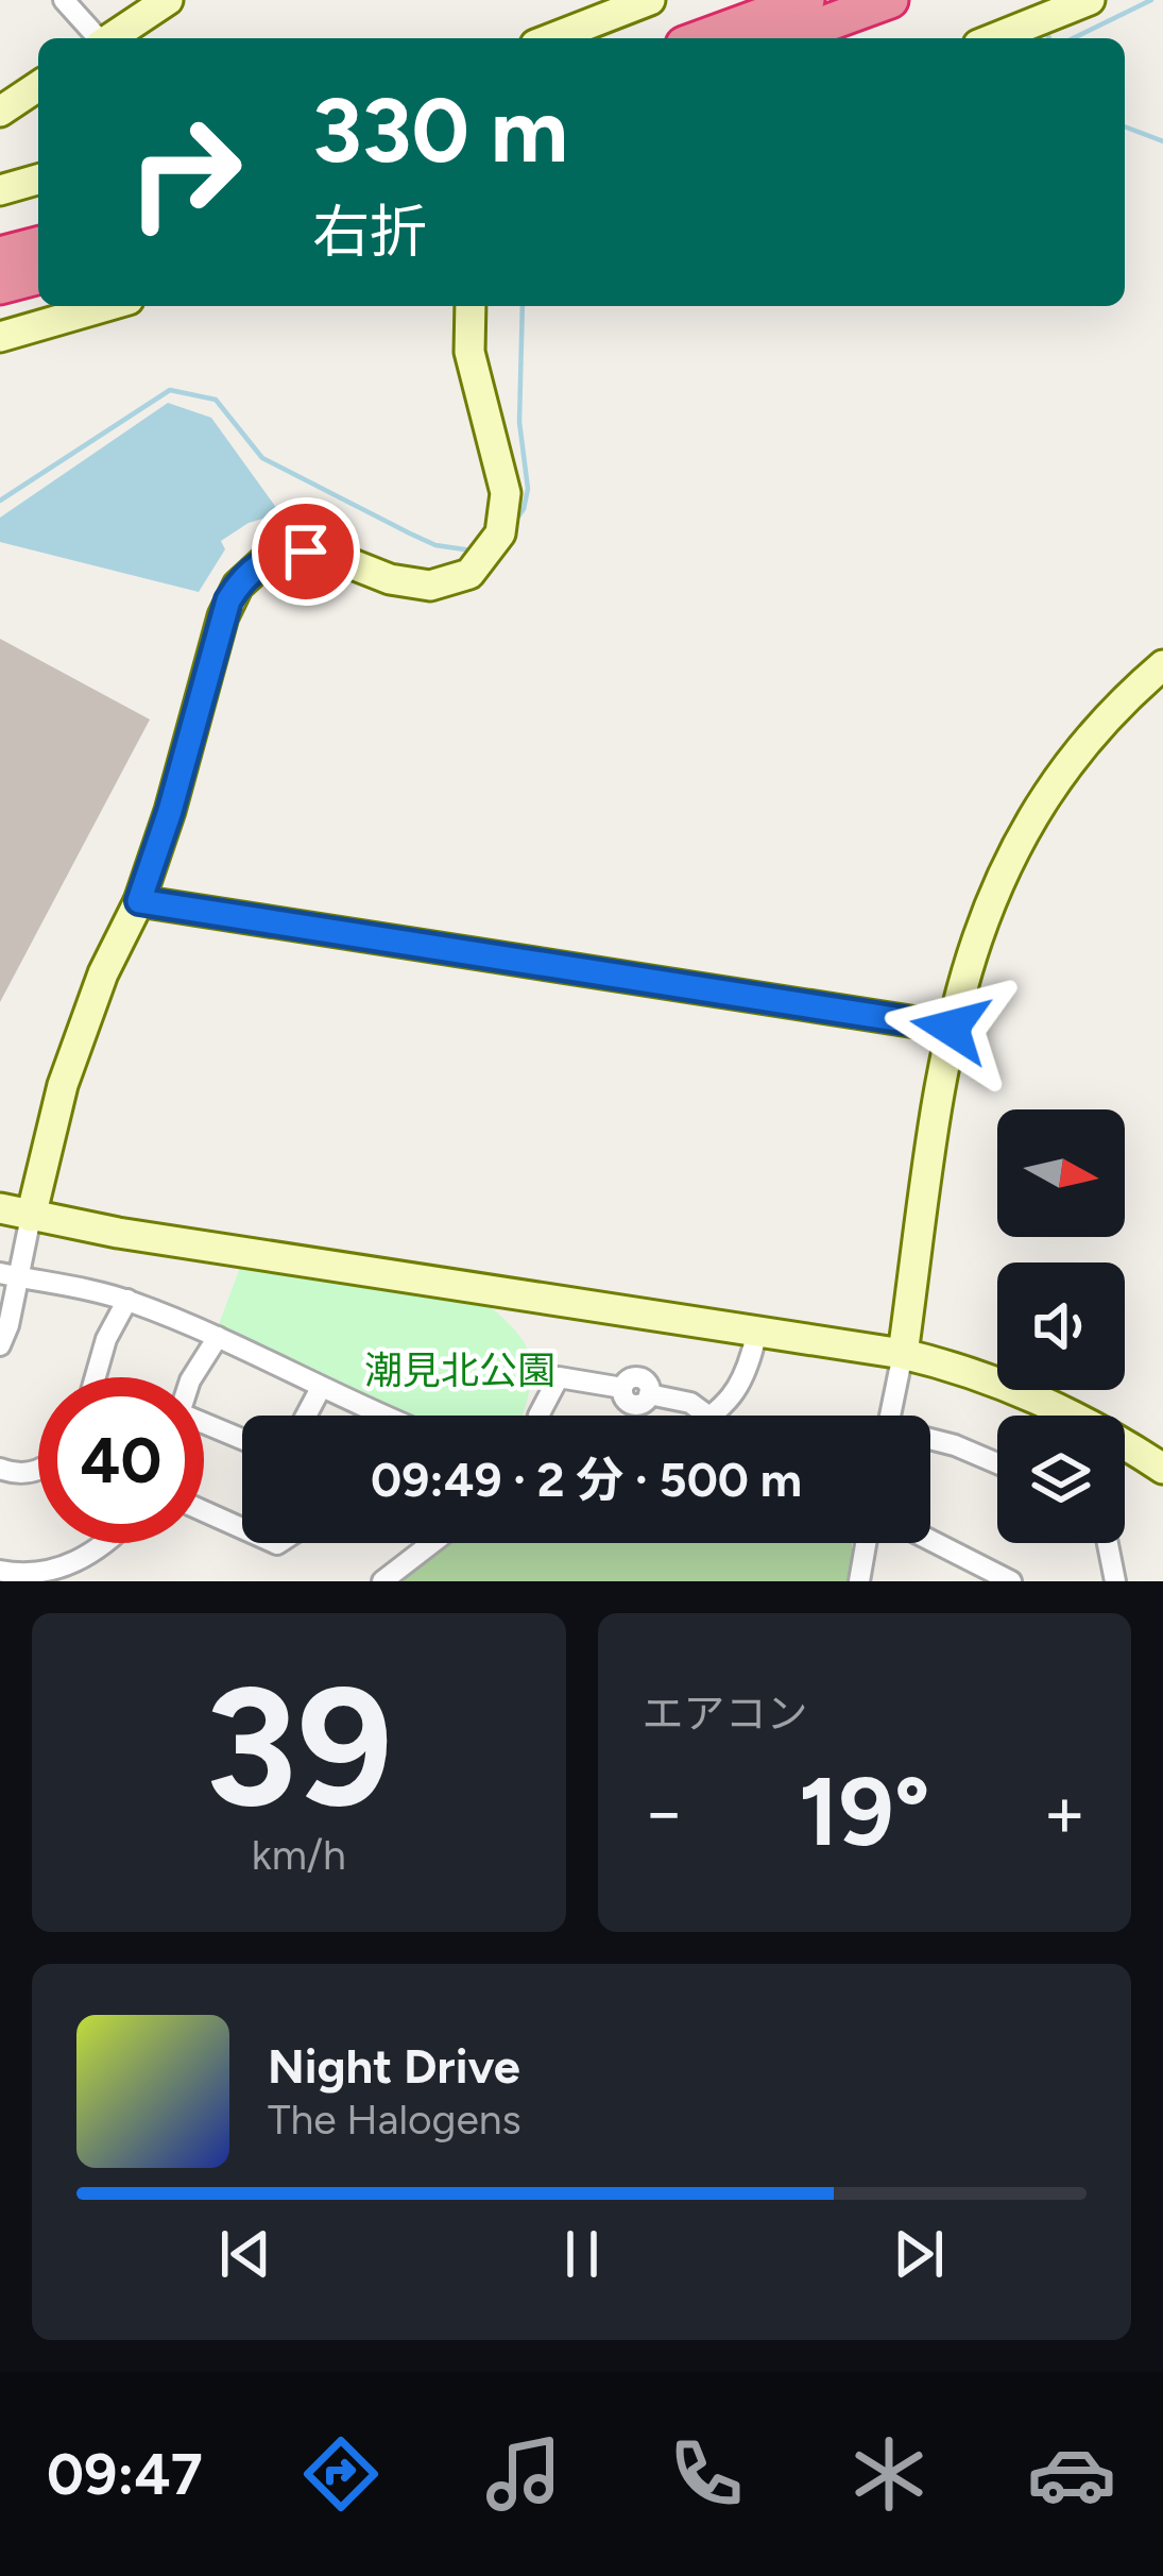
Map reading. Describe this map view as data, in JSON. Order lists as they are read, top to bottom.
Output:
{
  "parks": ["潮見北公園"],
  "north": "right",
  "page": {
    "turn": ["330 m", "右折"],
    "limit": "40",
    "trip": "09:49 · 2 分 · 500 m",
    "tile": [
      ["39", "km/h"],
      "エアコン"
    ],
    "heat": ["−", "19°", "+"],
    "song": ["Night Drive", "The Halogens"],
    "tabs": "09:47"
  }
}
